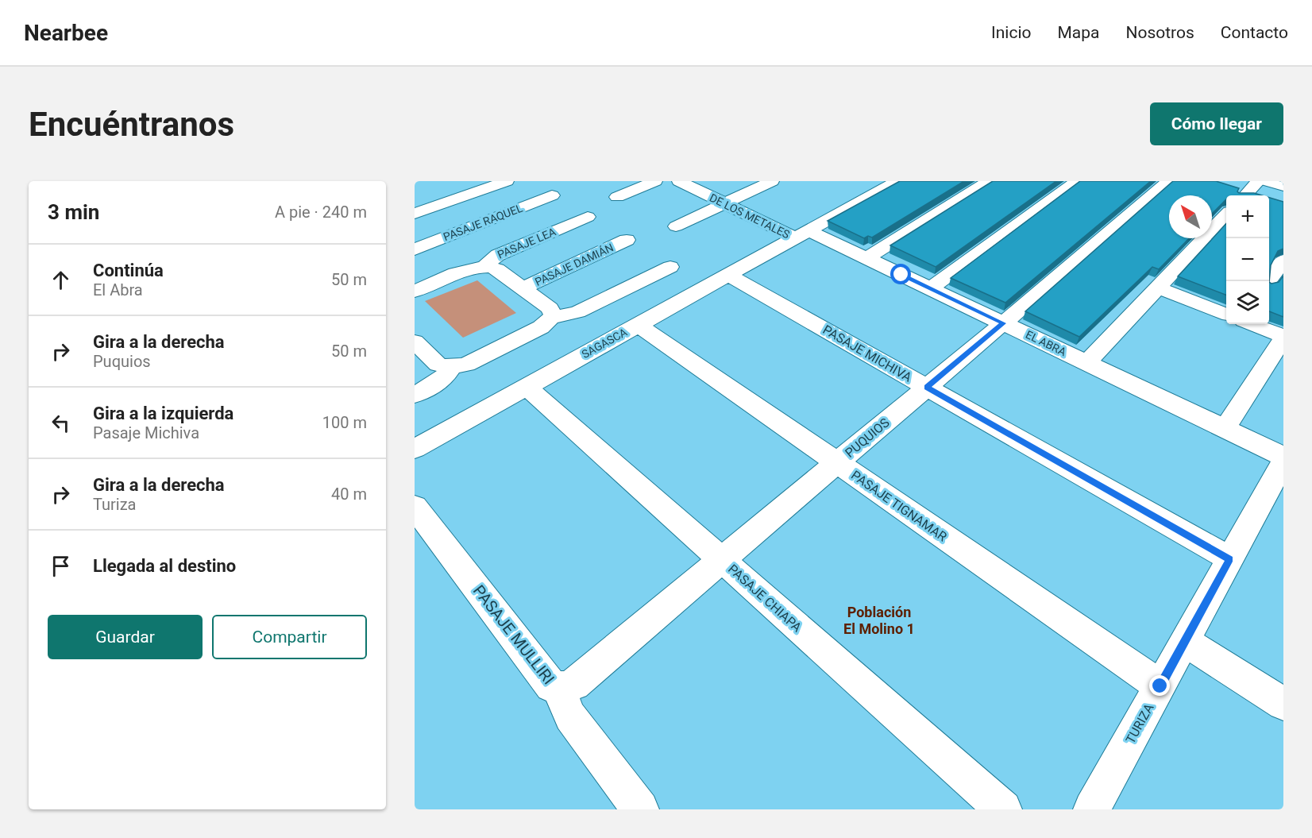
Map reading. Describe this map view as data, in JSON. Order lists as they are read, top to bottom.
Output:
{
  "streets": {
    "street": [
      "DE LOS METALES",
      "PASAJE RAQUEL",
      "PASAJE LEA",
      "PASAJE DAMIÁN",
      "SAGASCA",
      "EL ABRA",
      "PASAJE MICHIVA",
      "PUQUIOS",
      "PASAJE TIGNAMAR",
      "PASAJE CHIAPA",
      "PASAJE MULLIRI",
      "TURIZA"
    ]
  },
  "crossings": [
    ["DE LOS METALES", "SAGASCA"],
    ["DE LOS METALES", "EL ABRA"],
    ["SAGASCA", "EL ABRA"],
    ["SAGASCA", "PASAJE MICHIVA"],
    ["SAGASCA", "PASAJE TIGNAMAR"],
    ["SAGASCA", "PASAJE CHIAPA"],
    ["EL ABRA", "PUQUIOS"],
    ["PASAJE MICHIVA", "PUQUIOS"],
    ["PASAJE MICHIVA", "TURIZA"],
    ["PUQUIOS", "PASAJE TIGNAMAR"],
    ["PUQUIOS", "PASAJE CHIAPA"],
    ["PUQUIOS", "PASAJE MULLIRI"],
    ["PASAJE TIGNAMAR", "TURIZA"]
  ],
  "districts": ["Población El Molino 1"],
  "north": "top left",
  "page": {
    "header": "Nearbee",
    "nav": [
      "Inicio",
      "Mapa",
      "Nosotros",
      "Contacto"
    ],
    "buttons": [
      "Cómo llegar",
      ["Guardar", "Compartir"]
    ],
    "title": "Encuéntranos",
    "heading": ["3 min", "A pie · 240 m"],
    "map_buttons": ["+", "−"],
    "list": [
      ["Continúa", "El Abra", "50 m"],
      ["Gira a la derecha", "Puquios", "50 m"],
      ["Gira a la izquierda", "Pasaje Michiva", "100 m"],
      ["Gira a la derecha", "Turiza", "40 m"],
      "Llegada al destino"
    ]
  }
}
